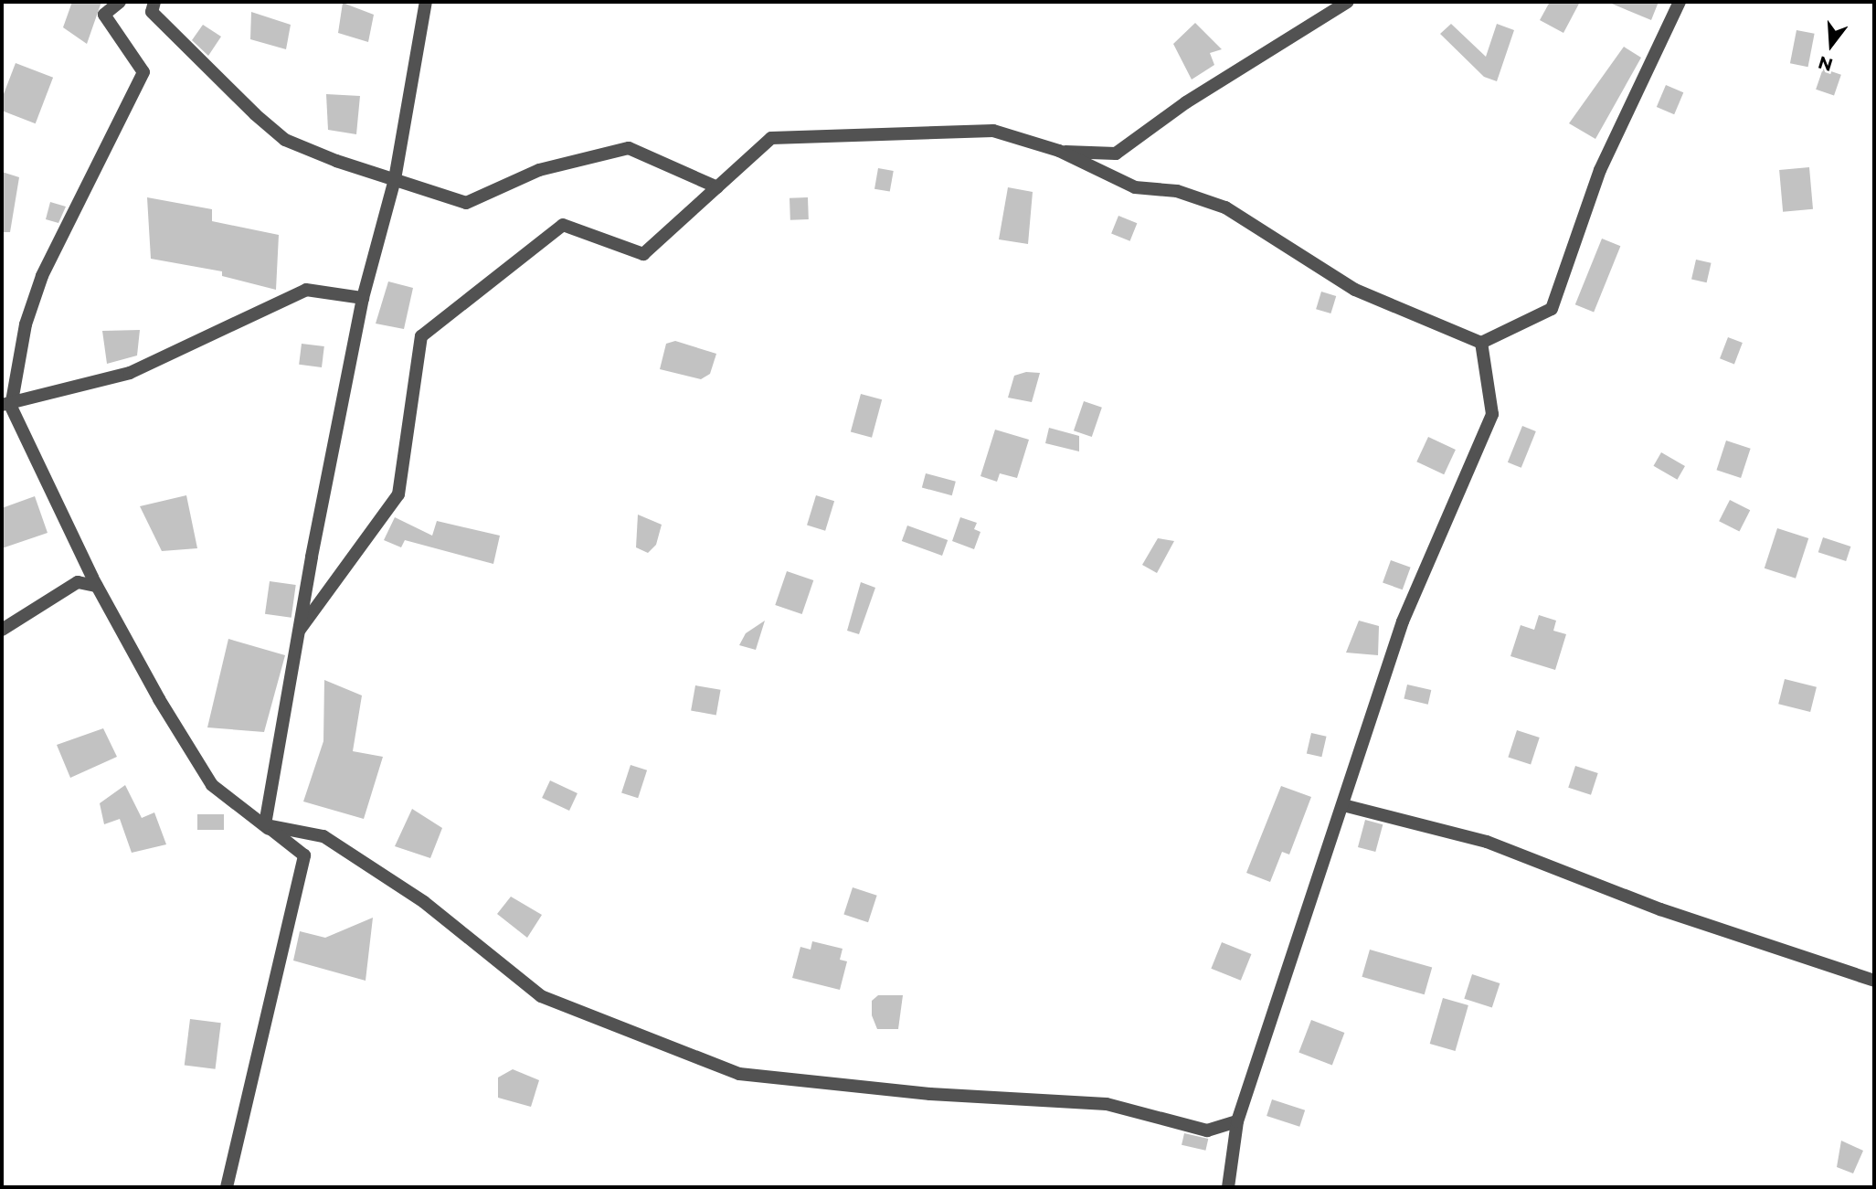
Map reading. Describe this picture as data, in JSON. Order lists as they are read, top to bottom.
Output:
{
  "north": "bottom"
}
